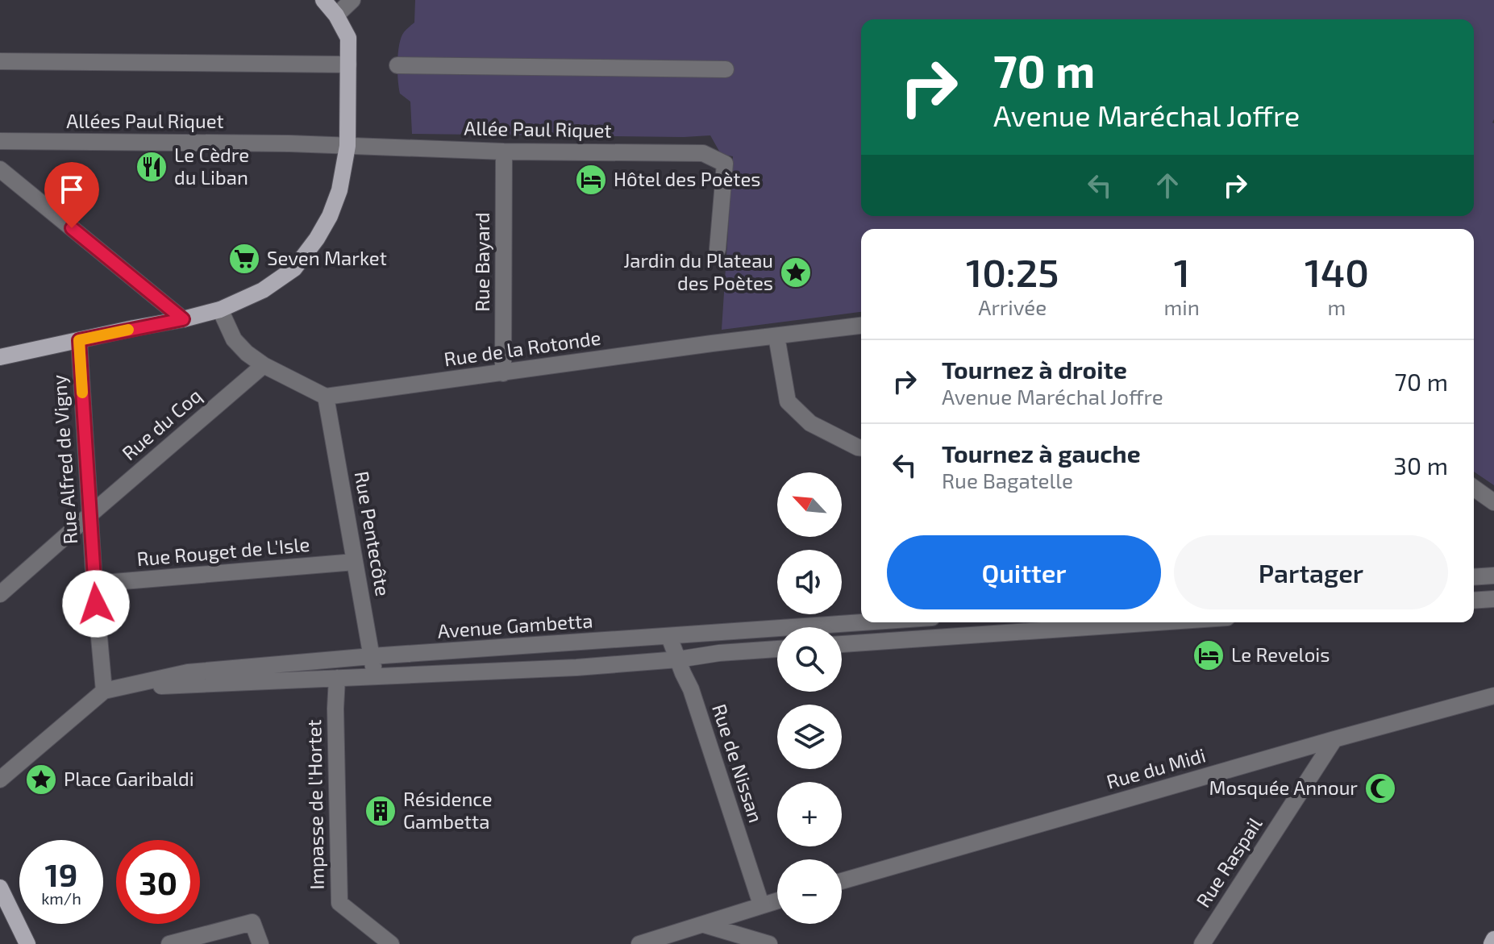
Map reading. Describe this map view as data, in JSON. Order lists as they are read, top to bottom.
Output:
{
  "streets": {
    "street": [
      "Allées Paul Riquet",
      "Allée Paul Riquet",
      "Rue Bayard",
      "Rue de la Rotonde",
      "Rue du Coq",
      "Rue Alfred de Vigny",
      "Rue Pentecôte",
      "Rue Rouget de L'Isle",
      "Avenue Gambetta",
      "Rue de Nissan",
      "Rue du Midi",
      "Impasse de l'Hortet",
      "Rue Raspail"
    ]
  },
  "crossings": [
    ["Allées Paul Riquet", "Allée Paul Riquet"],
    ["Allée Paul Riquet", "Rue Bayard"],
    ["Rue Bayard", "Rue de la Rotonde"],
    ["Rue de la Rotonde", "Rue Pentecôte"],
    ["Rue du Coq", "Rue Alfred de Vigny"],
    ["Rue Alfred de Vigny", "Rue Rouget de L'Isle"],
    ["Rue Alfred de Vigny", "Avenue Gambetta"],
    ["Rue Pentecôte", "Rue Rouget de L'Isle"],
    ["Rue Pentecôte", "Avenue Gambetta"],
    ["Avenue Gambetta", "Rue de Nissan"],
    ["Rue du Midi", "Rue Raspail"]
  ],
  "places": {
    "restaurant": ["Le Cèdre du Liban"],
    "hotel": ["Hôtel des Poètes", "Le Revelois"],
    "supermarket": ["Seven Market"],
    "place": ["Jardin du Plateau des Poètes", "Place Garibaldi"],
    "mosque": ["Mosquée Annour"],
    "building": ["Résidence Gambetta"]
  },
  "north": "top left",
  "page": {
    "turn": ["70 m", "Avenue Maréchal Joffre"],
    "eta": [
      "10:25",
      "Arrivée",
      "1",
      "min",
      "140",
      "m"
    ],
    "list": [
      {
        "name": "Tournez à droite",
        "note": "Avenue Maréchal Joffre",
        "value": "70 m"
      },
      {
        "name": "Tournez à gauche",
        "note": "Rue Bagatelle",
        "value": "30 m"
      }
    ],
    "map_buttons": ["+", "−"],
    "buttons": ["Quitter", "Partager"],
    "speed": "19 km/h",
    "limit": "30"
  }
}
